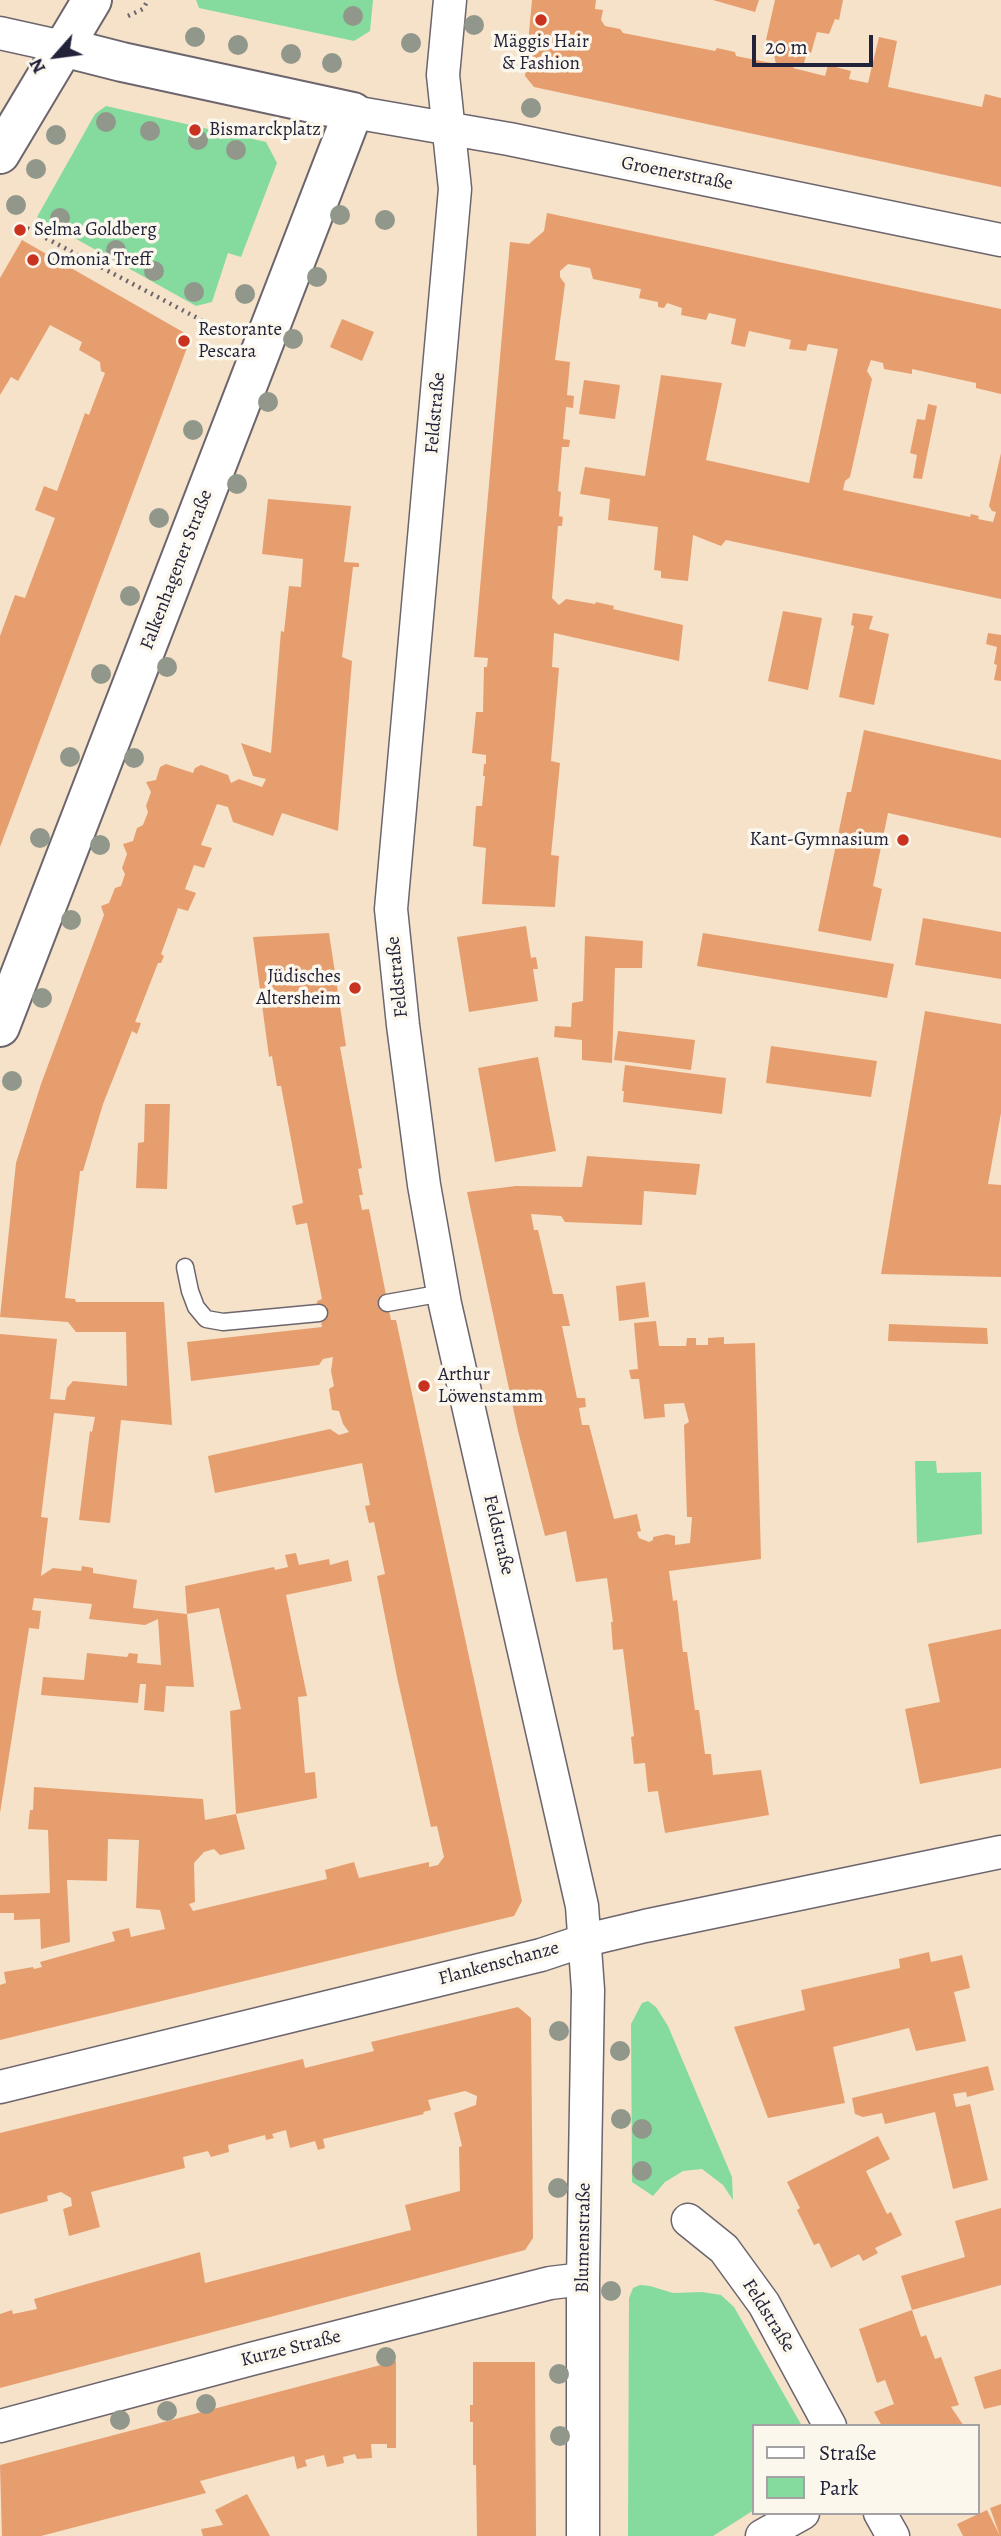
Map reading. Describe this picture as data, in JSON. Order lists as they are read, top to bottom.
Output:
{
  "streets": {
    "street": [
      "Groenerstraße",
      "Feldstraße",
      "Falkenhagener Straße",
      "Flankenschanze",
      "Blumenstraße",
      "Kurze Straße"
    ]
  },
  "crossings": [
    ["Groenerstraße", "Feldstraße"],
    ["Groenerstraße", "Falkenhagener Straße"],
    ["Feldstraße", "Flankenschanze"],
    ["Feldstraße", "Blumenstraße"],
    ["Flankenschanze", "Blumenstraße"],
    ["Blumenstraße", "Kurze Straße"]
  ],
  "places": [
    "Mäggis Hair & Fashion",
    "Bismarckplatz",
    "Selma Goldberg",
    "Omonia Treff",
    "Restorante Pescara",
    "Kant-Gymnasium",
    "Jüdisches Altersheim",
    "Arthur Löwenstamm"
  ],
  "legend": ["Straße", "Park"],
  "scale_bar": "20 m",
  "north": "bottom left"
}
